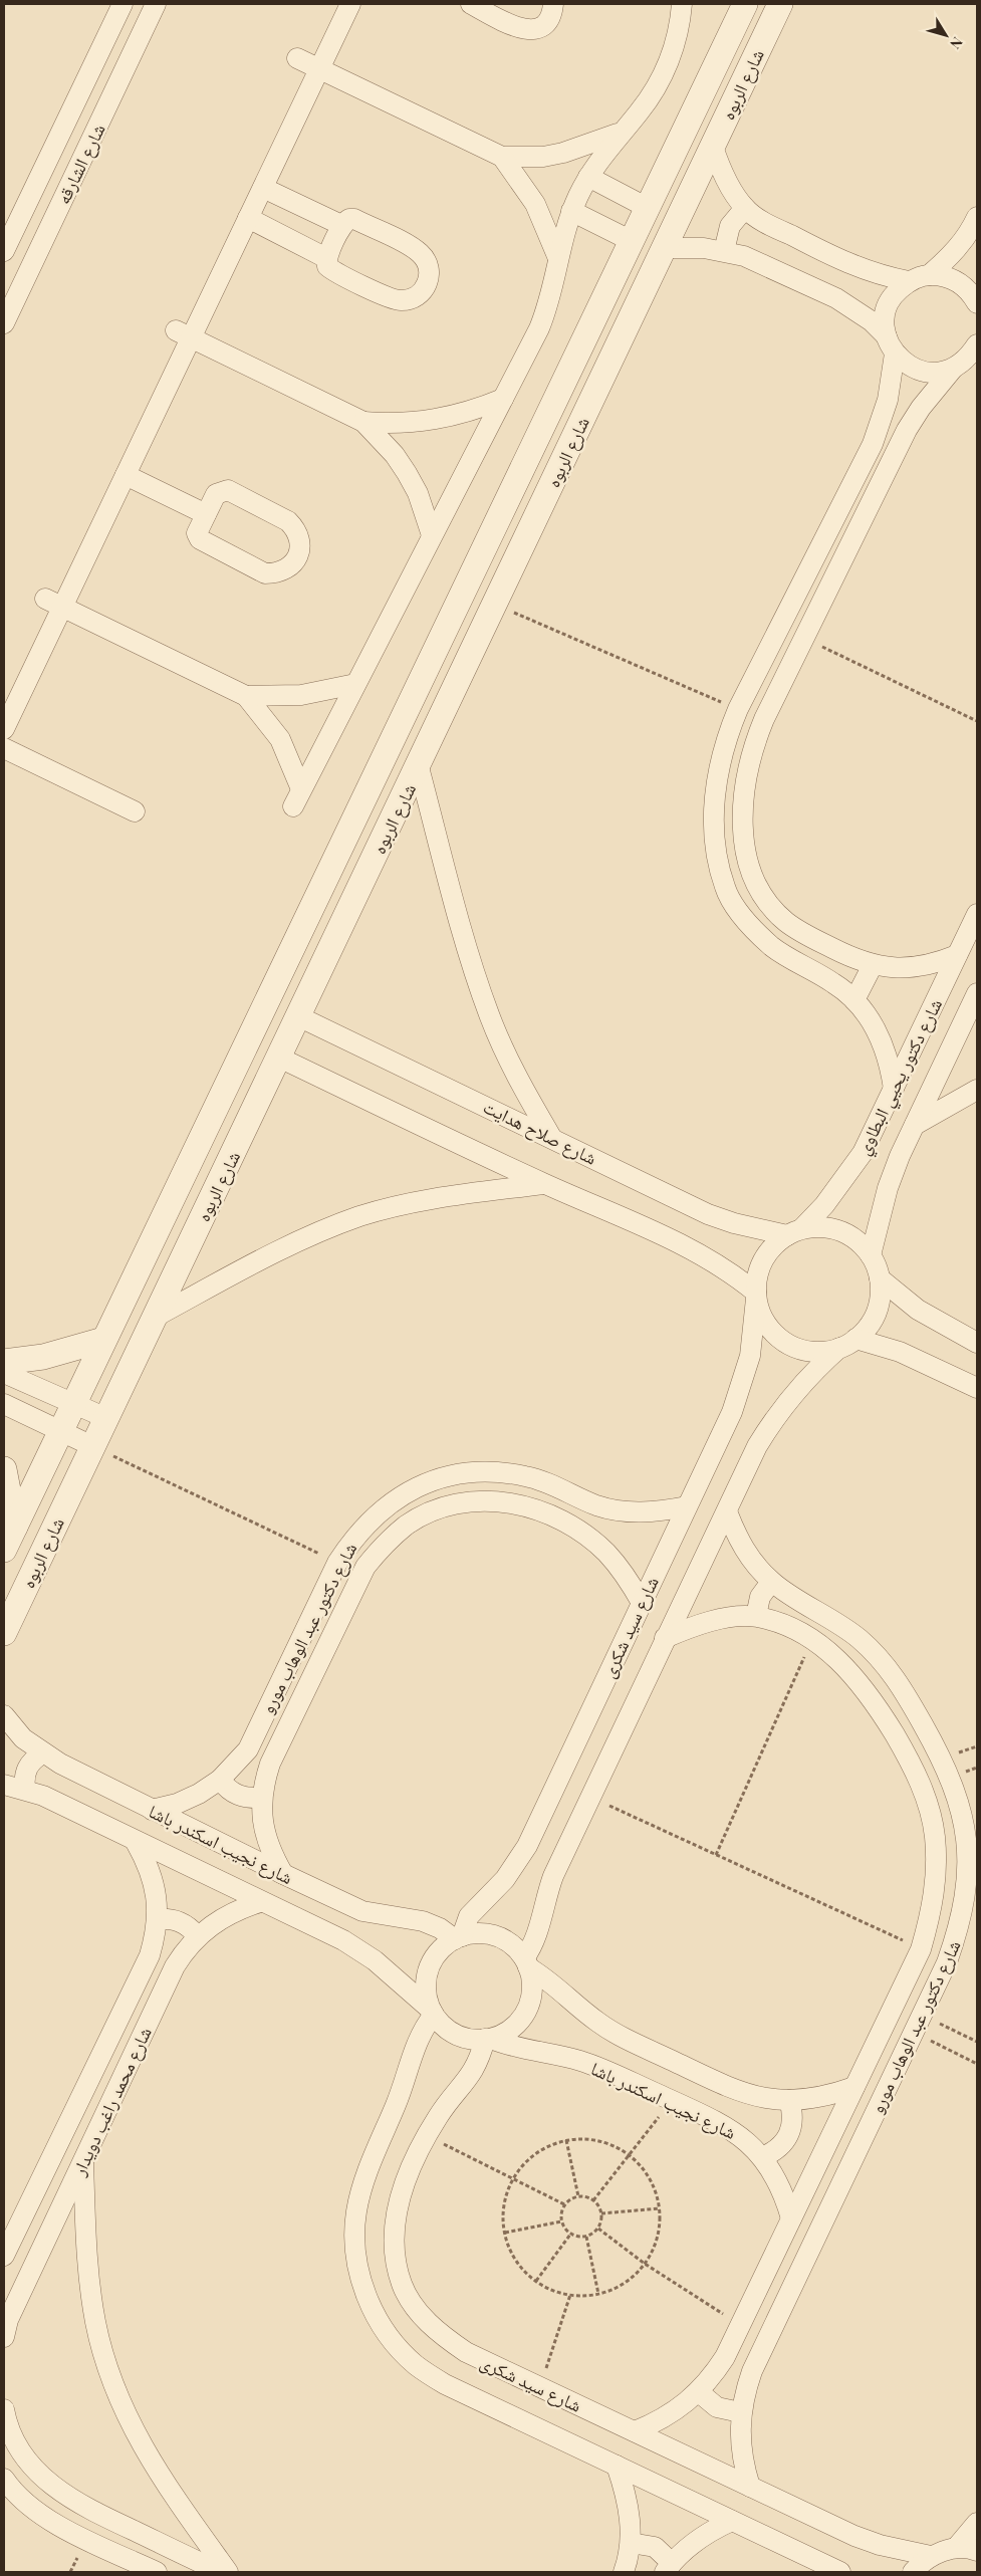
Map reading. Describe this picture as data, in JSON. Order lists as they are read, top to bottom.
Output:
{
  "streets": {
    "street": [
      "شارع الربوه",
      "شارع الشارقه",
      "شارع دكتور يحيي البطاوي",
      "شارع صلاح هدايت",
      "شارع سيد شكرى",
      "شارع دكتور عبد الوهاب مورو",
      "شارع نجيب اسكندر باشا",
      "شارع محمد راغب دويدار"
    ]
  },
  "crossings": [
    ["شارع الربوه", "شارع صلاح هدايت"],
    ["شارع دكتور يحيي البطاوي", "شارع صلاح هدايت"],
    ["شارع دكتور يحيي البطاوي", "شارع سيد شكرى"],
    ["شارع صلاح هدايت", "شارع سيد شكرى"],
    ["شارع سيد شكرى", "شارع دكتور عبد الوهاب مورو"],
    ["شارع سيد شكرى", "شارع نجيب اسكندر باشا"],
    ["شارع دكتور عبد الوهاب مورو", "شارع نجيب اسكندر باشا"],
    ["شارع نجيب اسكندر باشا", "شارع محمد راغب دويدار"]
  ],
  "north": "bottom right"
}
